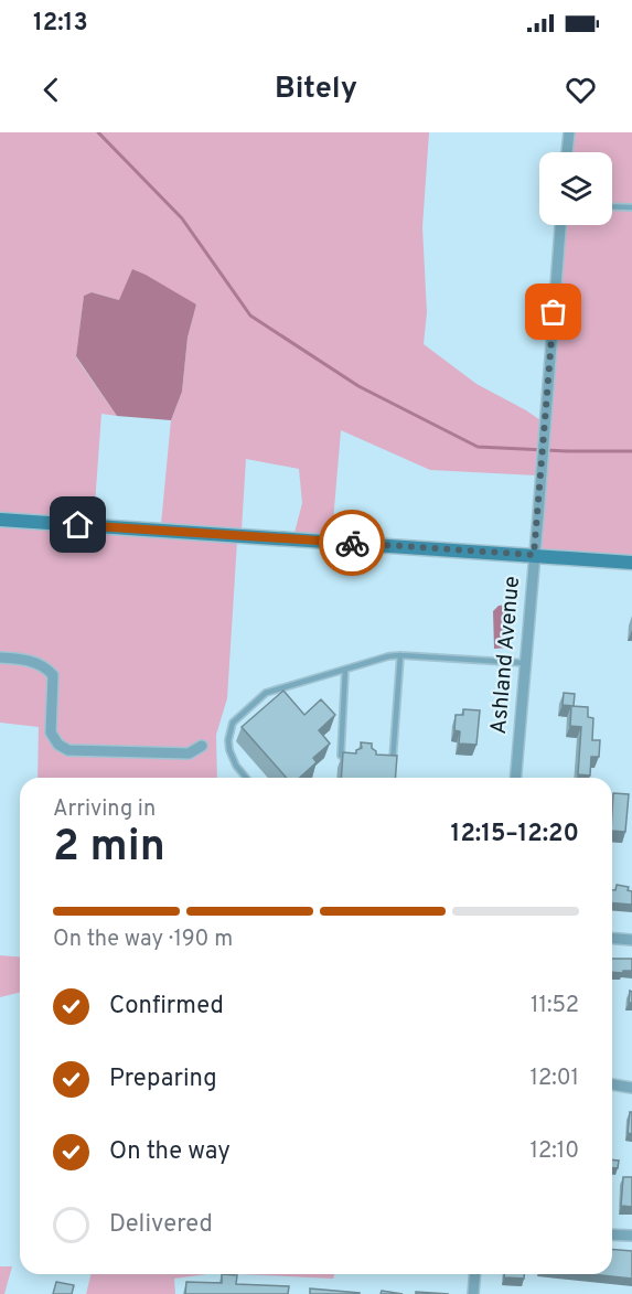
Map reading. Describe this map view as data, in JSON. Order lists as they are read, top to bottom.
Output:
{
  "streets": {
    "street": ["Ashland Avenue"]
  },
  "page": {
    "status": "12:13",
    "header": "Bitely",
    "heading": ["2 min", "Arriving in", "12:15–12:20"],
    "bar": "On the way · 190 m",
    "list": [
      ["Confirmed", "11:52"],
      ["Preparing", "12:01"],
      ["On the way", "12:10"],
      "Delivered"
    ]
  }
}
